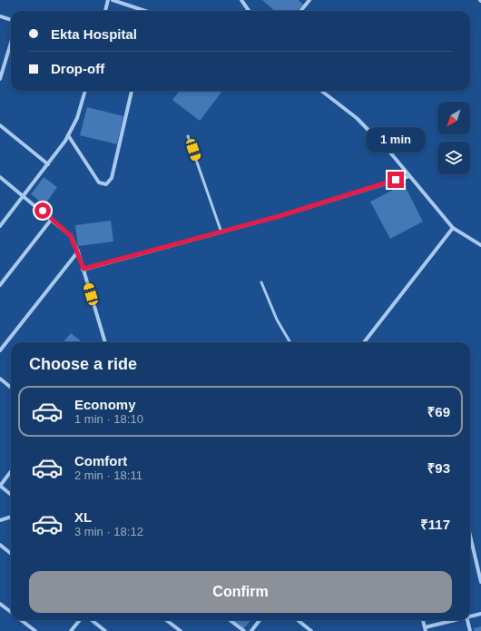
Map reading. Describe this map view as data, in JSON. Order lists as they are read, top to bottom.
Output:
{
  "north": "bottom left",
  "page": {
    "banner": ["Ekta Hospital", "Drop-off"],
    "bubble": "1 min",
    "heading": "Choose a ride",
    "list": [
      {
        "name": "Economy",
        "note": "1 min · 18:10",
        "value": "₹69"
      },
      {
        "name": "Comfort",
        "note": "2 min · 18:11",
        "value": "₹93"
      },
      {
        "name": "XL",
        "note": "3 min · 18:12",
        "value": "₹117"
      }
    ],
    "buttons": "Confirm"
  }
}
